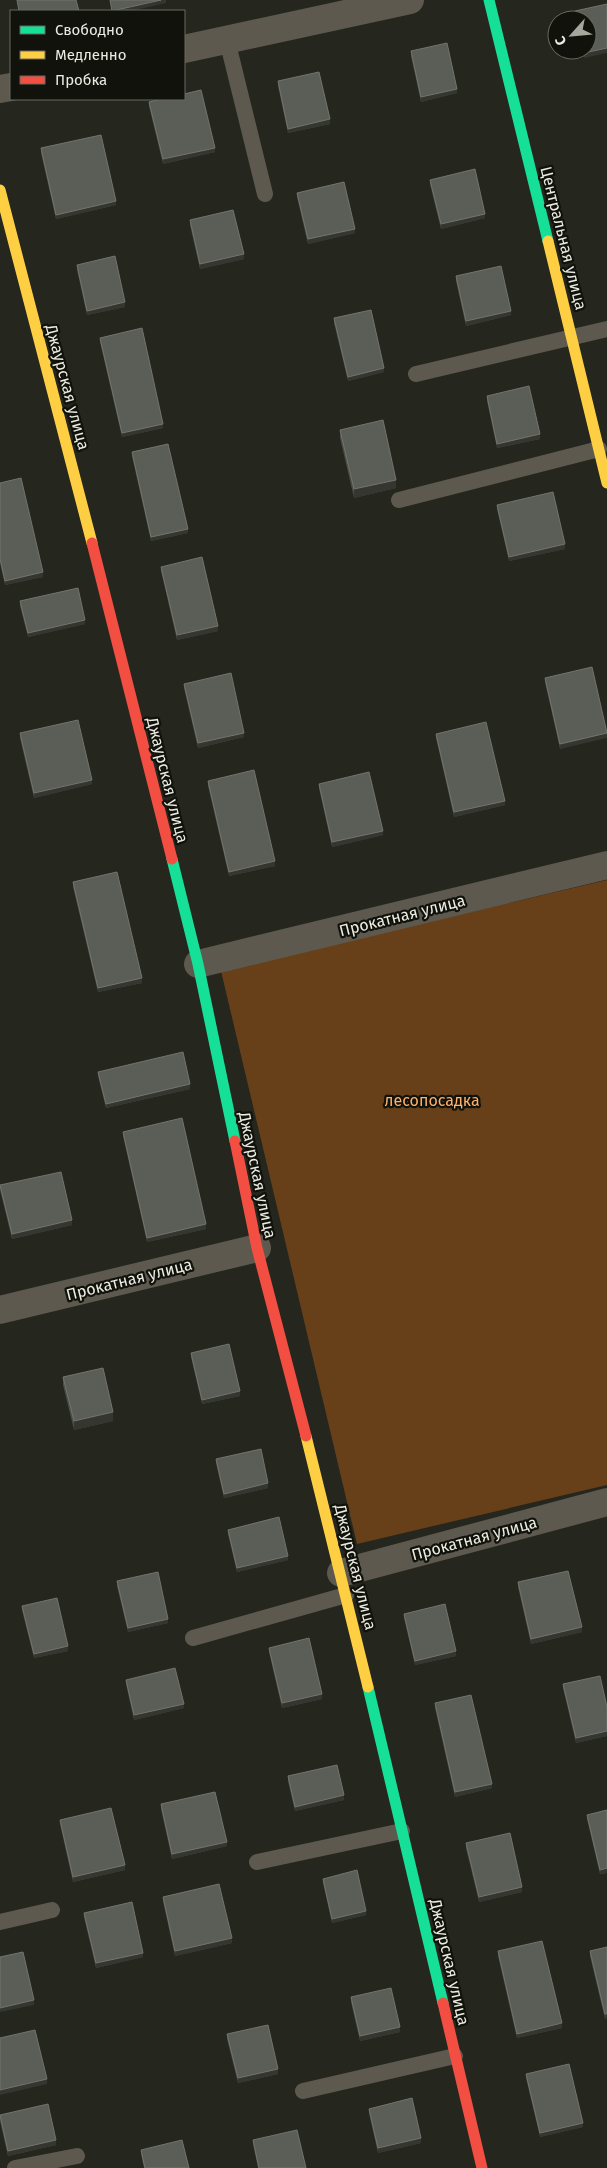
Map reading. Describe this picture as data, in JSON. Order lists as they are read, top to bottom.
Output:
{
  "streets": {
    "street": ["Центральная улица", "Джаурская улица", "Прокатная улица"]
  },
  "crossings": [
    ["Джаурская улица", "Прокатная улица"]
  ],
  "parks": ["лесопосадка"],
  "legend": ["Свободно", "Медленно", "Пробка"],
  "north": "bottom left"
}
